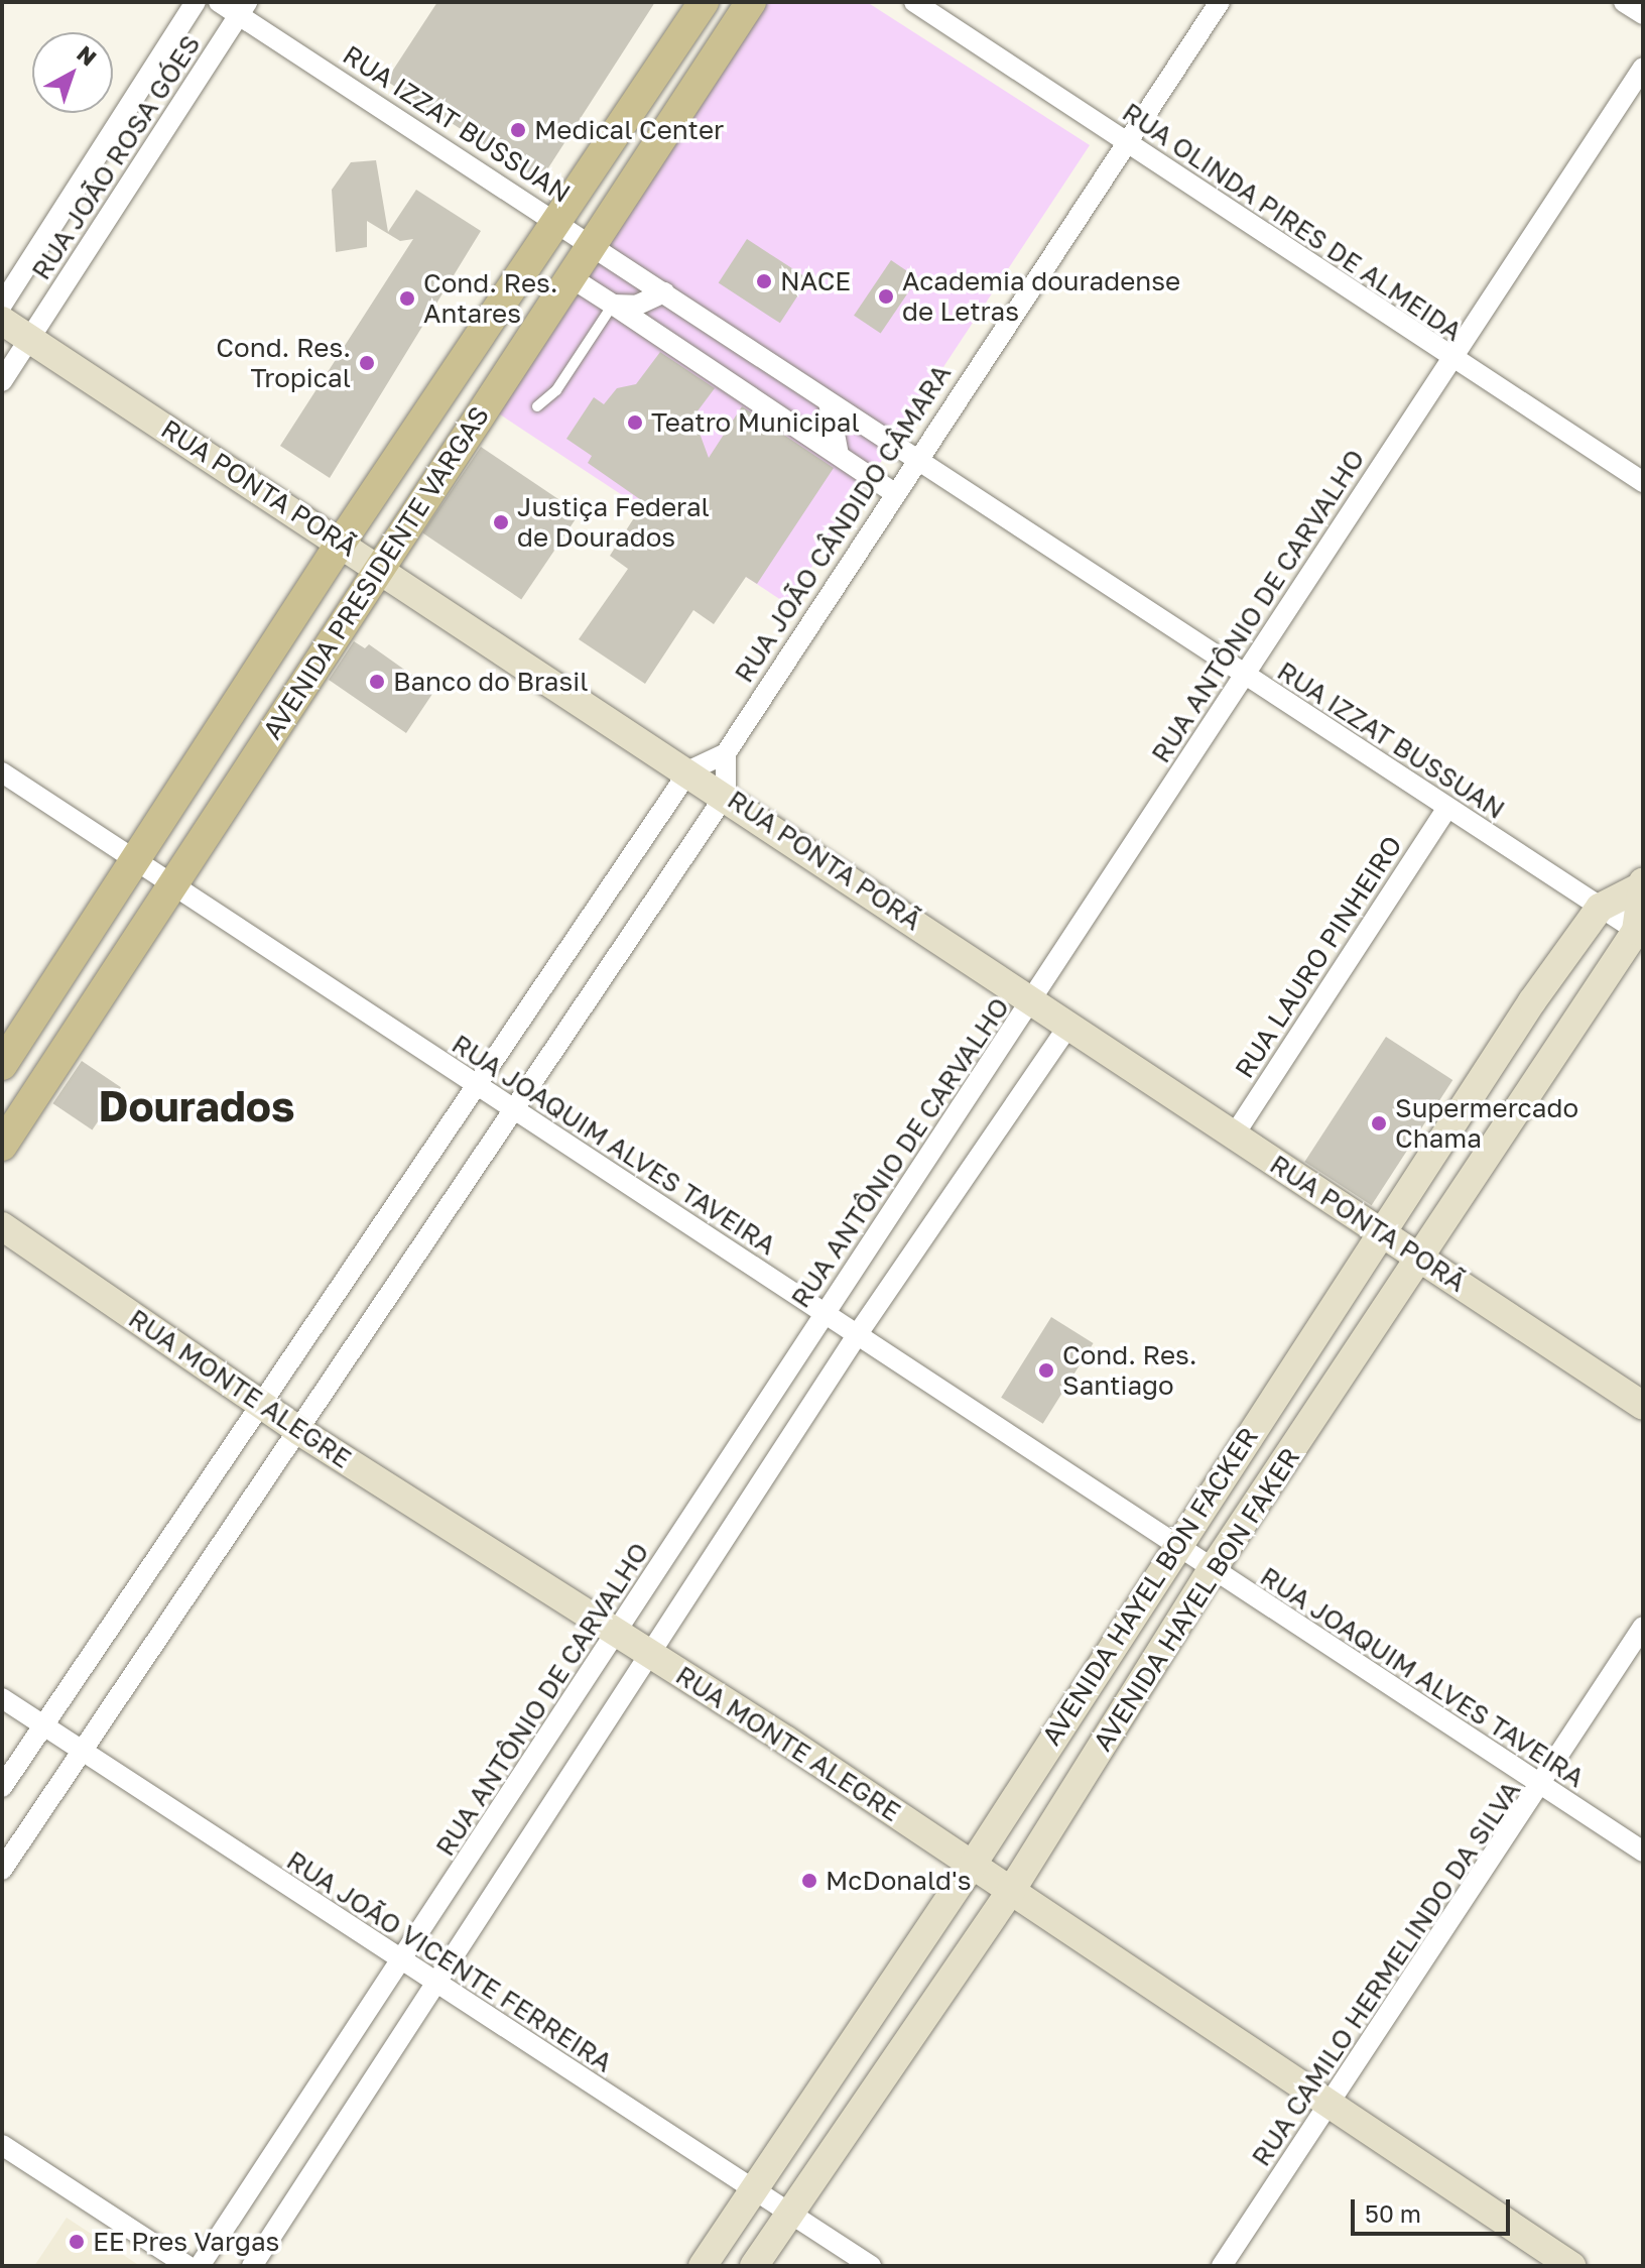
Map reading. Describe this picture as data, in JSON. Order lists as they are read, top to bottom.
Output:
{
  "streets": {
    "main road": ["AVENIDA PRESIDENTE VARGAS"],
    "street": [
      "RUA IZZAT BUSSUAN",
      "RUA JOÃO ROSA GÓES",
      "RUA OLINDA PIRES DE ALMEIDA",
      "RUA PONTA PORÃ",
      "RUA JOÃO CÂNDIDO CÂMARA",
      "RUA ANTÔNIO DE CARVALHO",
      "RUA LAURO PINHEIRO",
      "RUA JOAQUIM ALVES TAVEIRA",
      "RUA MONTE ALEGRE",
      "AVENIDA HAYEL BON FACKER",
      "AVENIDA HAYEL BON FAKER",
      "RUA JOÃO VICENTE FERREIRA",
      "RUA CAMILO HERMELINDO DA SILVA"
    ]
  },
  "crossings": [
    ["RUA IZZAT BUSSUAN", "RUA JOÃO ROSA GÓES"],
    ["RUA IZZAT BUSSUAN", "RUA JOÃO CÂNDIDO CÂMARA"],
    ["RUA IZZAT BUSSUAN", "AVENIDA PRESIDENTE VARGAS"],
    ["RUA IZZAT BUSSUAN", "RUA ANTÔNIO DE CARVALHO"],
    ["RUA IZZAT BUSSUAN", "RUA LAURO PINHEIRO"],
    ["RUA IZZAT BUSSUAN", "AVENIDA HAYEL BON FACKER"],
    ["RUA IZZAT BUSSUAN", "AVENIDA HAYEL BON FAKER"],
    ["RUA JOÃO ROSA GÓES", "RUA PONTA PORÃ"],
    ["RUA OLINDA PIRES DE ALMEIDA", "RUA JOÃO CÂNDIDO CÂMARA"],
    ["RUA OLINDA PIRES DE ALMEIDA", "RUA ANTÔNIO DE CARVALHO"],
    ["RUA PONTA PORÃ", "AVENIDA PRESIDENTE VARGAS"],
    ["RUA PONTA PORÃ", "RUA ANTÔNIO DE CARVALHO"],
    ["RUA PONTA PORÃ", "RUA LAURO PINHEIRO"],
    ["RUA PONTA PORÃ", "AVENIDA HAYEL BON FACKER"],
    ["RUA PONTA PORÃ", "AVENIDA HAYEL BON FAKER"],
    ["AVENIDA PRESIDENTE VARGAS", "RUA JOAQUIM ALVES TAVEIRA"],
    ["RUA ANTÔNIO DE CARVALHO", "RUA JOAQUIM ALVES TAVEIRA"],
    ["RUA ANTÔNIO DE CARVALHO", "RUA MONTE ALEGRE"],
    ["RUA ANTÔNIO DE CARVALHO", "RUA JOÃO VICENTE FERREIRA"],
    ["RUA JOAQUIM ALVES TAVEIRA", "AVENIDA HAYEL BON FACKER"],
    ["RUA JOAQUIM ALVES TAVEIRA", "AVENIDA HAYEL BON FAKER"],
    ["RUA JOAQUIM ALVES TAVEIRA", "RUA CAMILO HERMELINDO DA SILVA"],
    ["RUA MONTE ALEGRE", "AVENIDA HAYEL BON FACKER"],
    ["RUA MONTE ALEGRE", "AVENIDA HAYEL BON FAKER"],
    ["RUA MONTE ALEGRE", "RUA CAMILO HERMELINDO DA SILVA"],
    ["AVENIDA HAYEL BON FACKER", "RUA JOÃO VICENTE FERREIRA"],
    ["AVENIDA HAYEL BON FAKER", "RUA JOÃO VICENTE FERREIRA"]
  ],
  "districts": ["Dourados"],
  "places": [
    "Medical Center",
    "NACE",
    "Academia douradense de Letras",
    "Cond. Res. Antares",
    "Cond. Res. Tropical",
    "Teatro Municipal",
    "Justiça Federal de Dourados",
    "Banco do Brasil",
    "Supermercado Chama",
    "Cond. Res. Santiago",
    "McDonald's",
    "EE Pres Vargas"
  ],
  "scale_bar": "50 m",
  "north": "top right"
}
